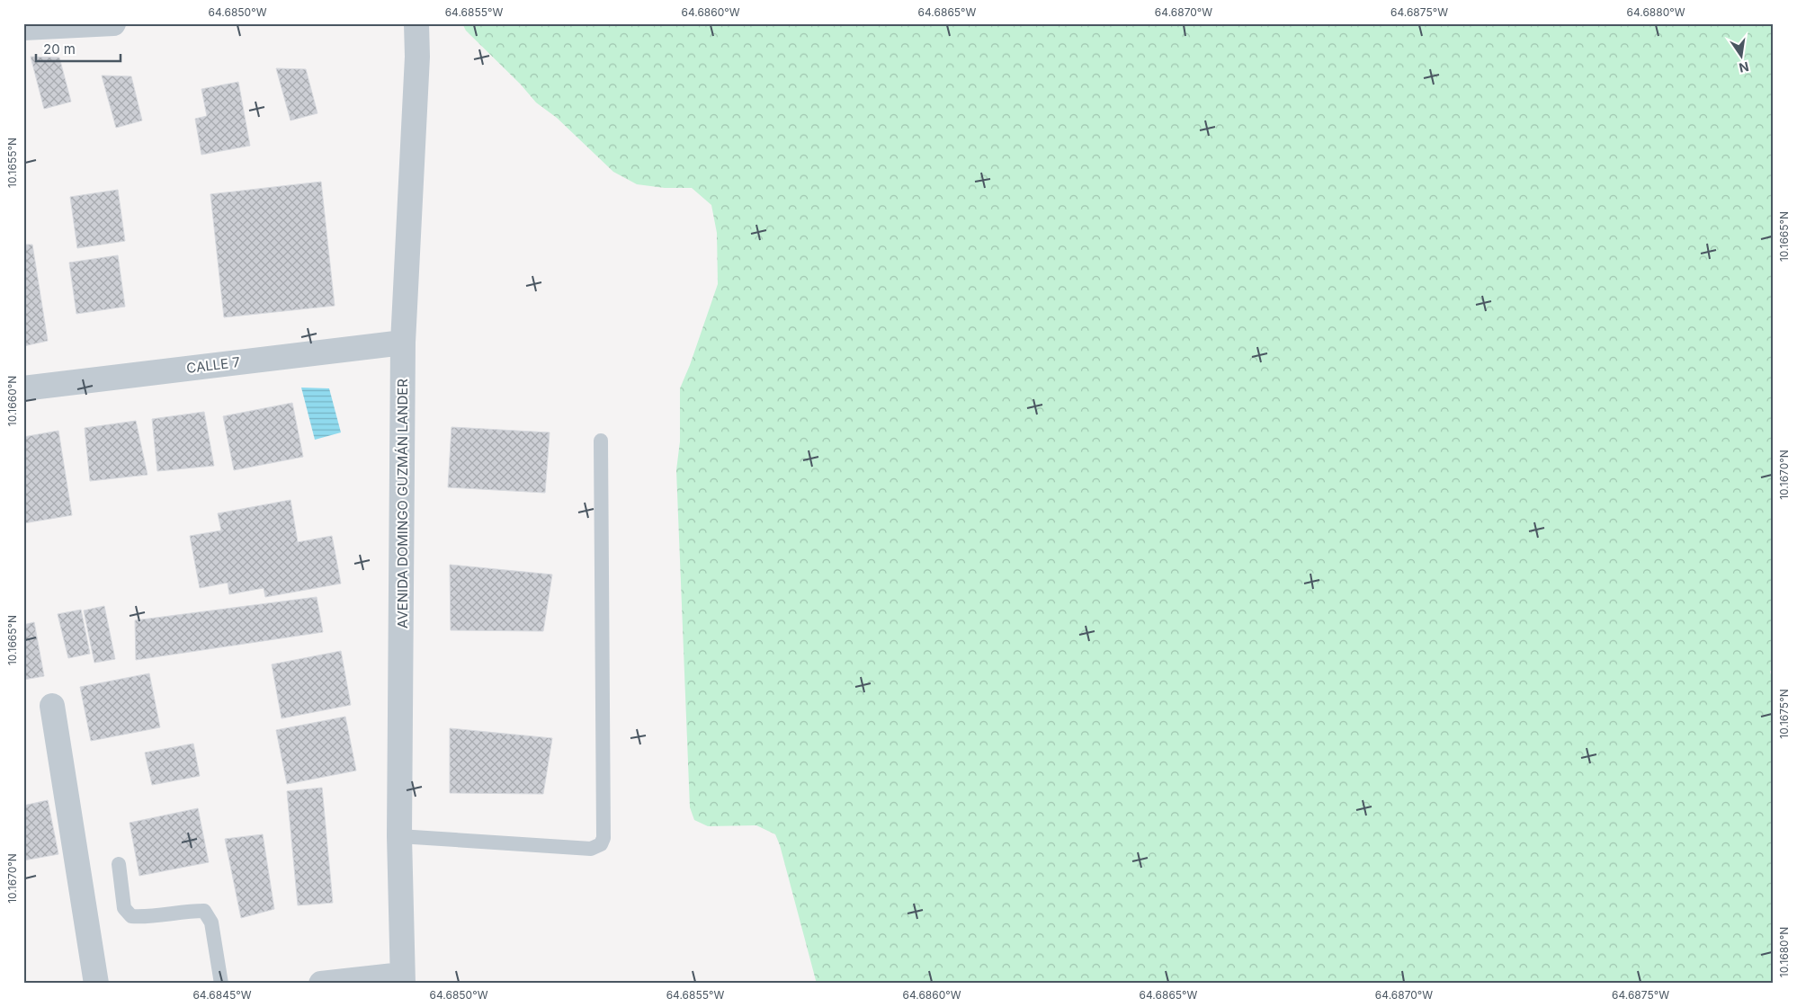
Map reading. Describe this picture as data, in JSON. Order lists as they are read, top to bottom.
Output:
{
  "streets": {
    "street": ["CALLE 7", "AVENIDA DOMINGO GUZMÁN LANDER"]
  },
  "crossings": [
    ["CALLE 7", "AVENIDA DOMINGO GUZMÁN LANDER"]
  ],
  "scale_bar": "20 m",
  "north": "bottom",
  "coordinates": [
    "64.6850°W",
    "64.6855°W",
    "64.6860°W",
    "64.6865°W",
    "64.6870°W",
    "64.6875°W",
    "64.6880°W",
    "10.1655°N",
    "10.1665°N",
    "10.1660°N",
    "10.1670°N",
    "10.1675°N",
    "10.1680°N",
    "64.6845°W"
  ]
}
